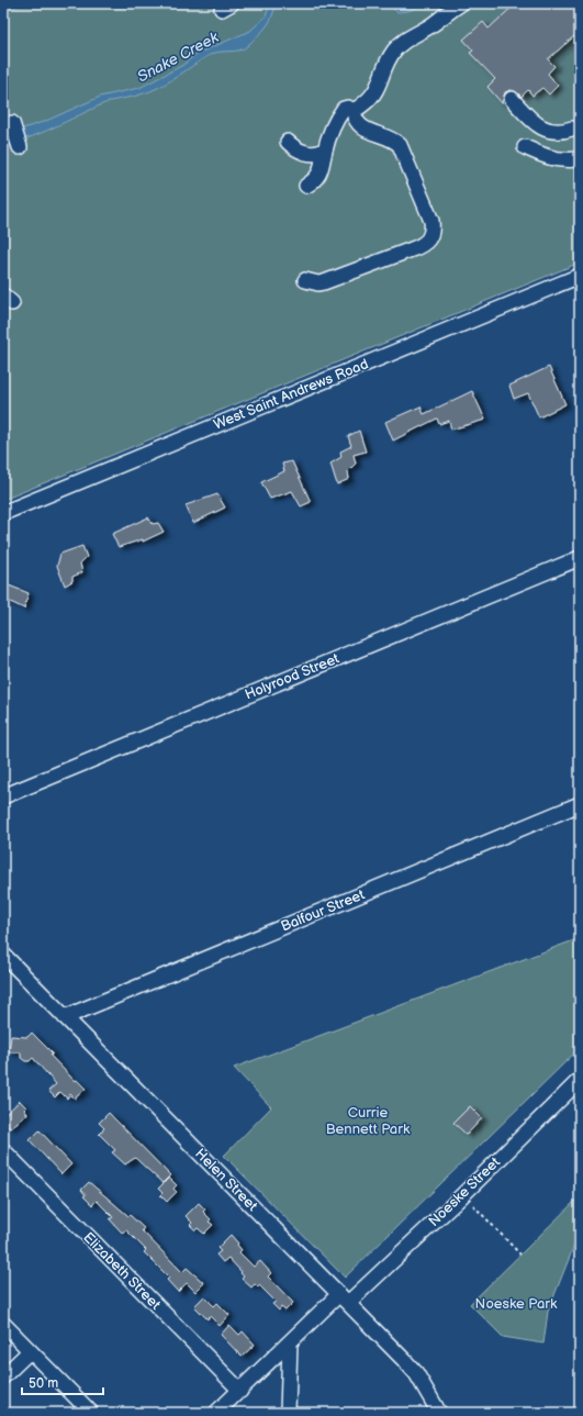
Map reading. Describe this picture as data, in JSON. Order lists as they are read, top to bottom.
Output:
{
  "streets": {
    "street": [
      "West Saint Andrews Road",
      "Holyrood Street",
      "Balfour Street",
      "Helen Street",
      "Noeske Street",
      "Elizabeth Street"
    ]
  },
  "crossings": [
    ["Balfour Street", "Helen Street"],
    ["Helen Street", "Noeske Street"],
    ["Noeske Street", "Elizabeth Street"]
  ],
  "water": ["Snake Creek"],
  "parks": ["Currie Bennett Park", "Noeske Park"],
  "scale_bar": "50 m"
}
